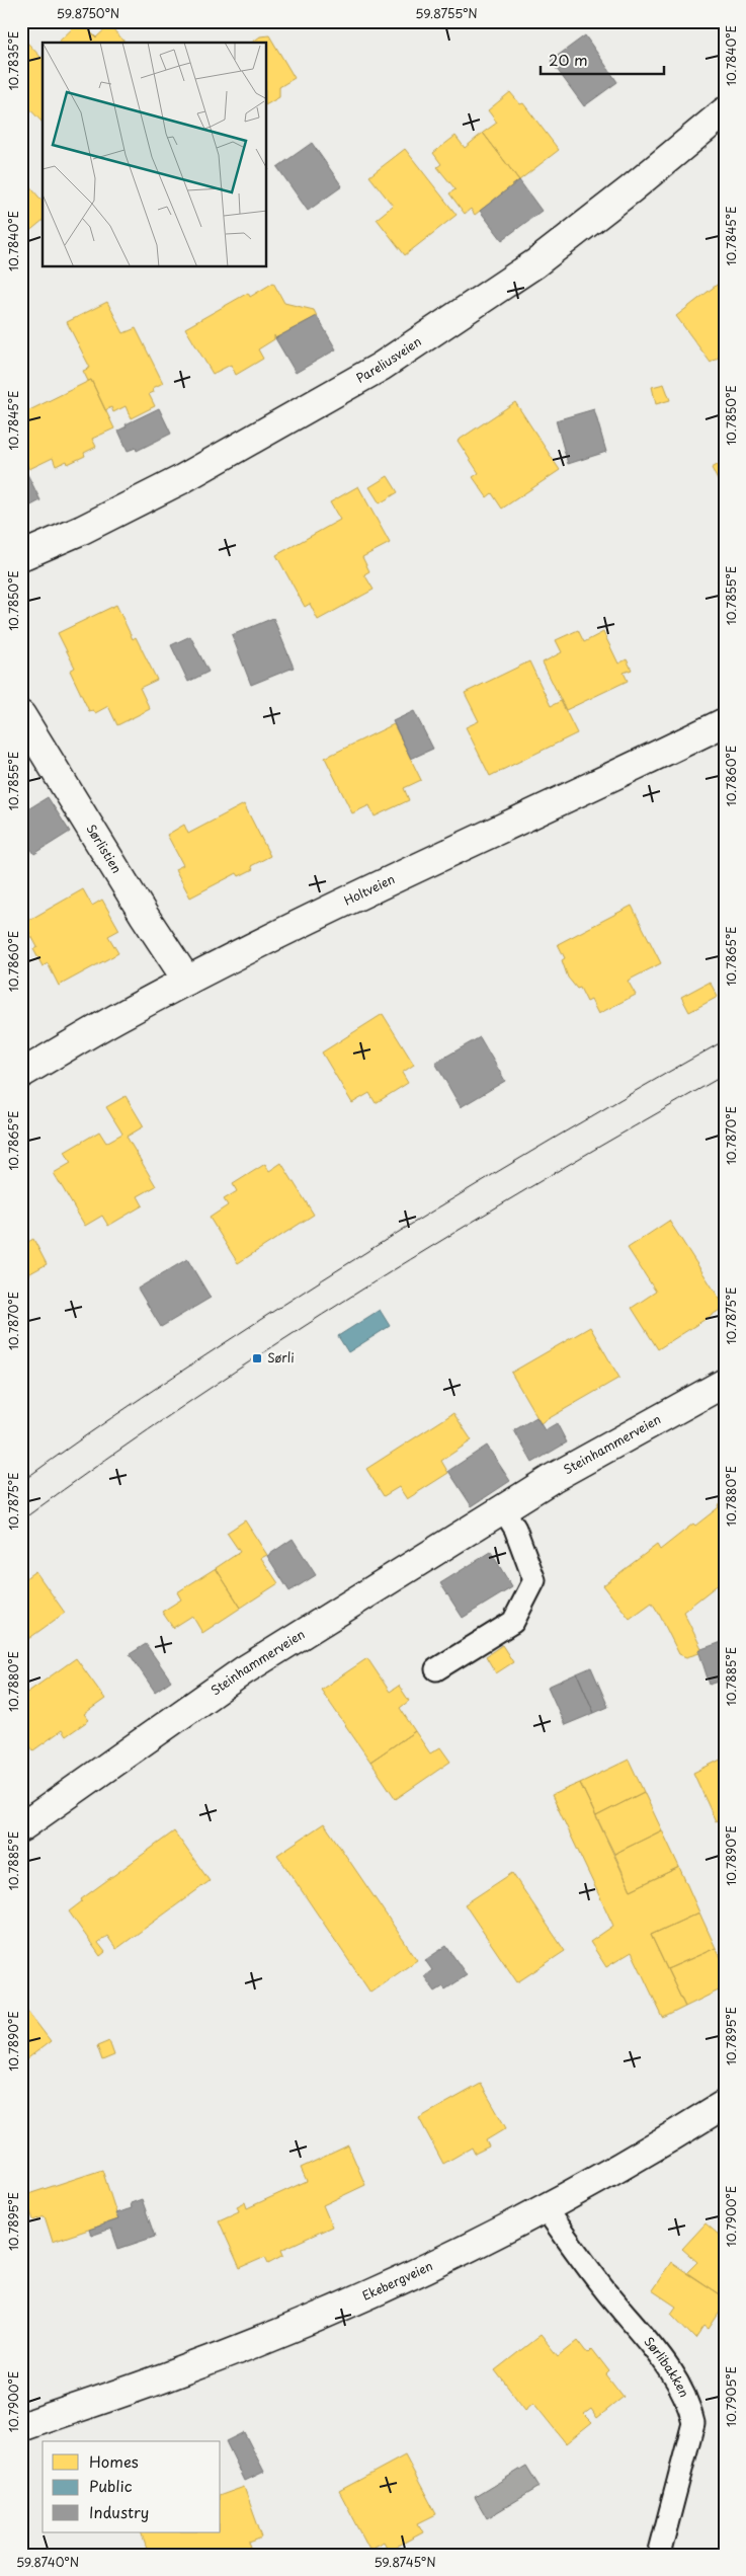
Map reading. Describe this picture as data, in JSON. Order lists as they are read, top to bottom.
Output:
{
  "streets": {
    "street": [
      "Pareliusveien",
      "Sørlistien",
      "Holtveien",
      "Steinhammerveien",
      "Ekebergveien"
    ],
    "lane": ["Sørlibakken"]
  },
  "crossings": [
    ["Sørlistien", "Holtveien"],
    ["Ekebergveien", "Sørlibakken"]
  ],
  "places": {
    "transit": ["Sørli"]
  },
  "legend": ["Homes", "Public", "Industry"],
  "scale_bar": "20 m",
  "coordinates": [
    "59.8750°N",
    "59.8755°N",
    "10.7840°E",
    "10.7835°E",
    "10.7845°E",
    "10.7850°E",
    "10.7855°E",
    "10.7860°E",
    "10.7865°E",
    "10.7870°E",
    "10.7875°E",
    "10.7880°E",
    "10.7885°E",
    "10.7890°E",
    "10.7895°E",
    "10.7900°E",
    "10.7905°E",
    "59.8740°N",
    "59.8745°N"
  ]
}
